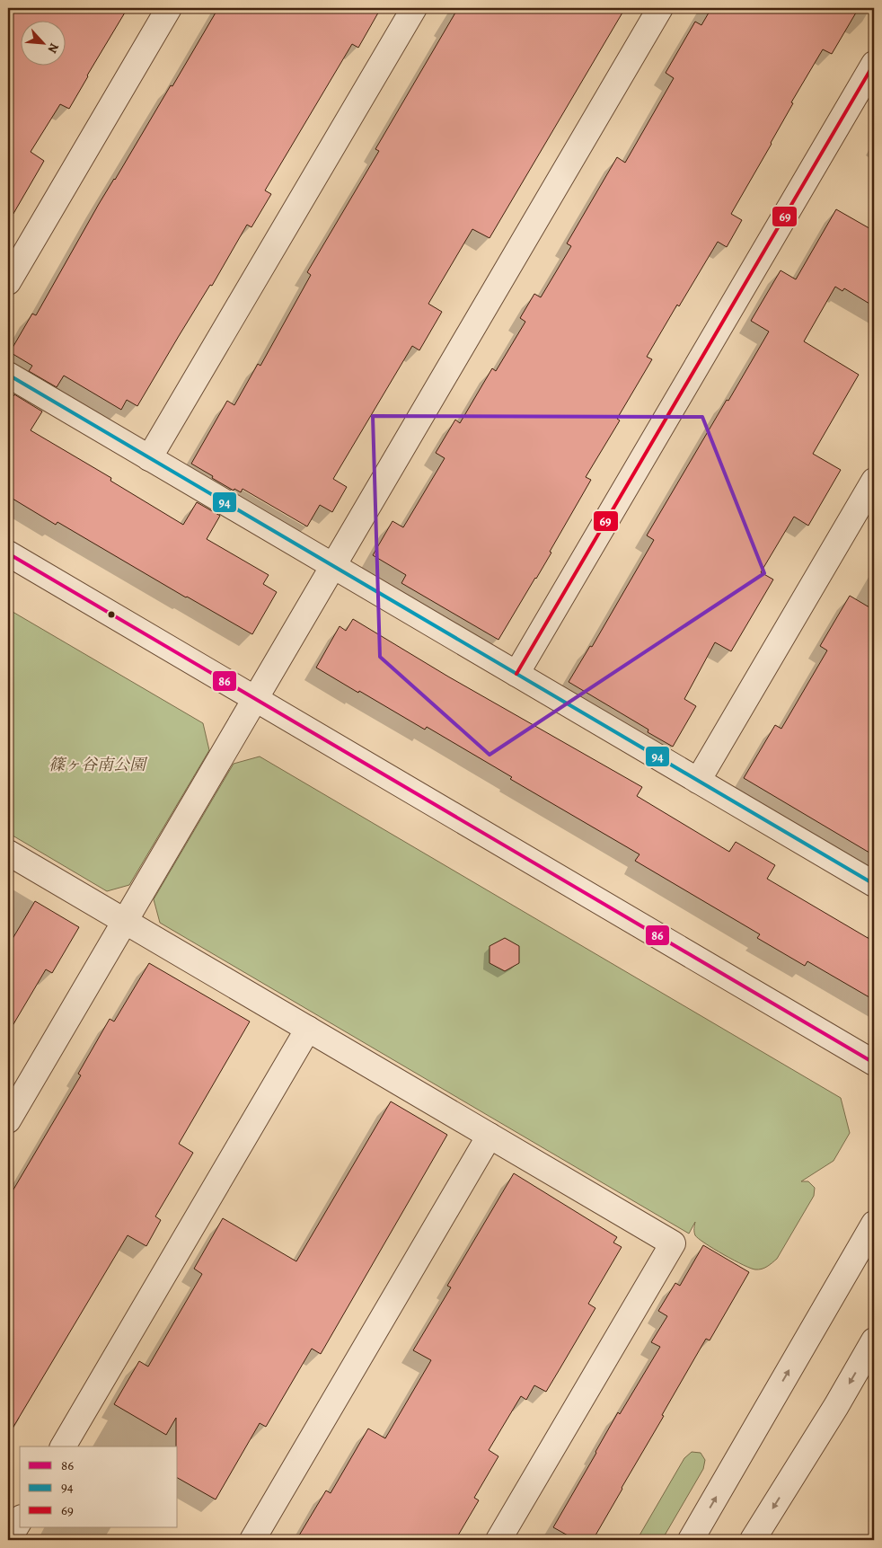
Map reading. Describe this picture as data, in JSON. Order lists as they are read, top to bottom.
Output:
{
  "parks": ["篠ヶ谷南公園"],
  "lines": ["transit line 69", "transit line 94", "transit line 86"],
  "legend": ["86", "94", "69"],
  "north": "bottom right"
}
